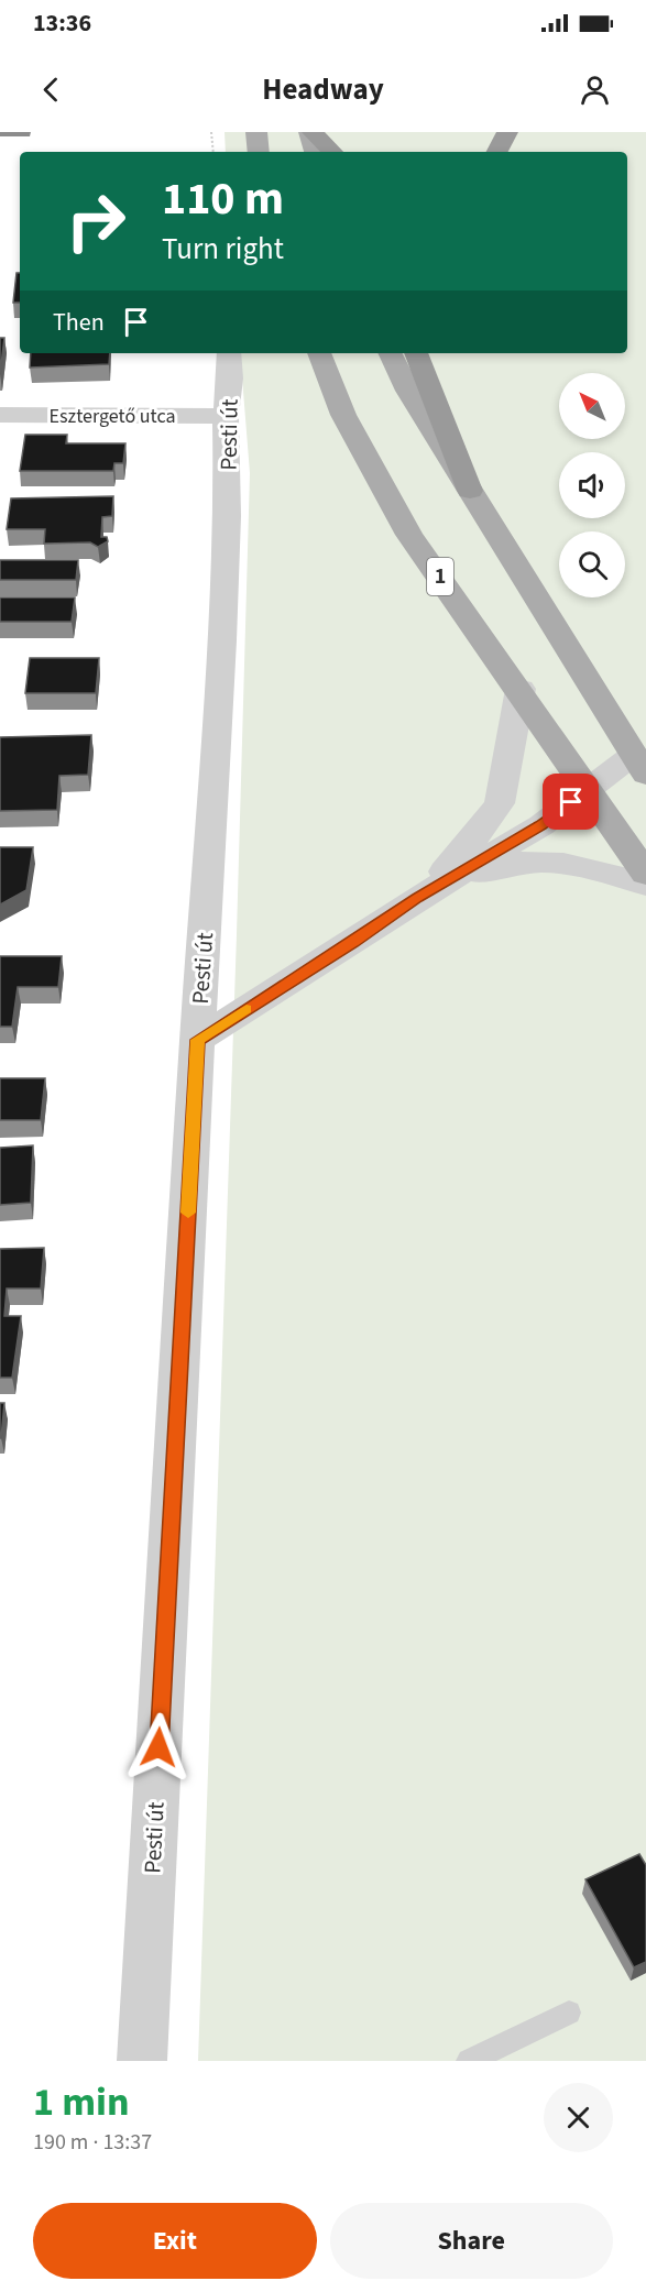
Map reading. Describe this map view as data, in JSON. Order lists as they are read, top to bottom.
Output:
{
  "streets": {
    "main road": ["1"],
    "street": ["Esztergető utca", "Pesti út"]
  },
  "crossings": [
    ["Esztergető utca", "Pesti út"]
  ],
  "north": "top left",
  "page": {
    "status": "13:36",
    "header": "Headway",
    "turn": ["110 m", "Turn right"],
    "then": "Then",
    "heading": ["1 min", "190 m · 13:37"],
    "buttons": ["Exit", "Share"]
  }
}
